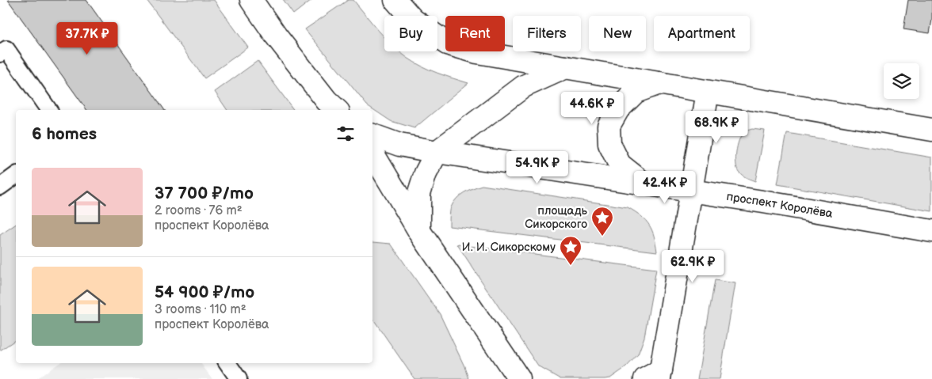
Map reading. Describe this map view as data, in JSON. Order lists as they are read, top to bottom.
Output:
{
  "streets": {
    "street": ["проспект Королёва"]
  },
  "places": {
    "place": ["площадь Сикорского", "И. И. Сикорскому"]
  },
  "page": {
    "chip": [
      "Buy",
      "Rent",
      "Filters",
      "New",
      "Apartment"
    ],
    "price": [
      "37.7K ₽",
      "44.6K ₽",
      "68.9K ₽",
      "54.9K ₽",
      "42.4K ₽",
      "62.9K ₽"
    ],
    "heading": "6 homes",
    "list": [
      {
        "name": "37 700 ₽/mo",
        "note": "2 rooms · 76 m² · проспект Королёва"
      },
      {
        "name": "54 900 ₽/mo",
        "note": "3 rooms · 110 m² · проспект Королёва"
      }
    ]
  }
}
